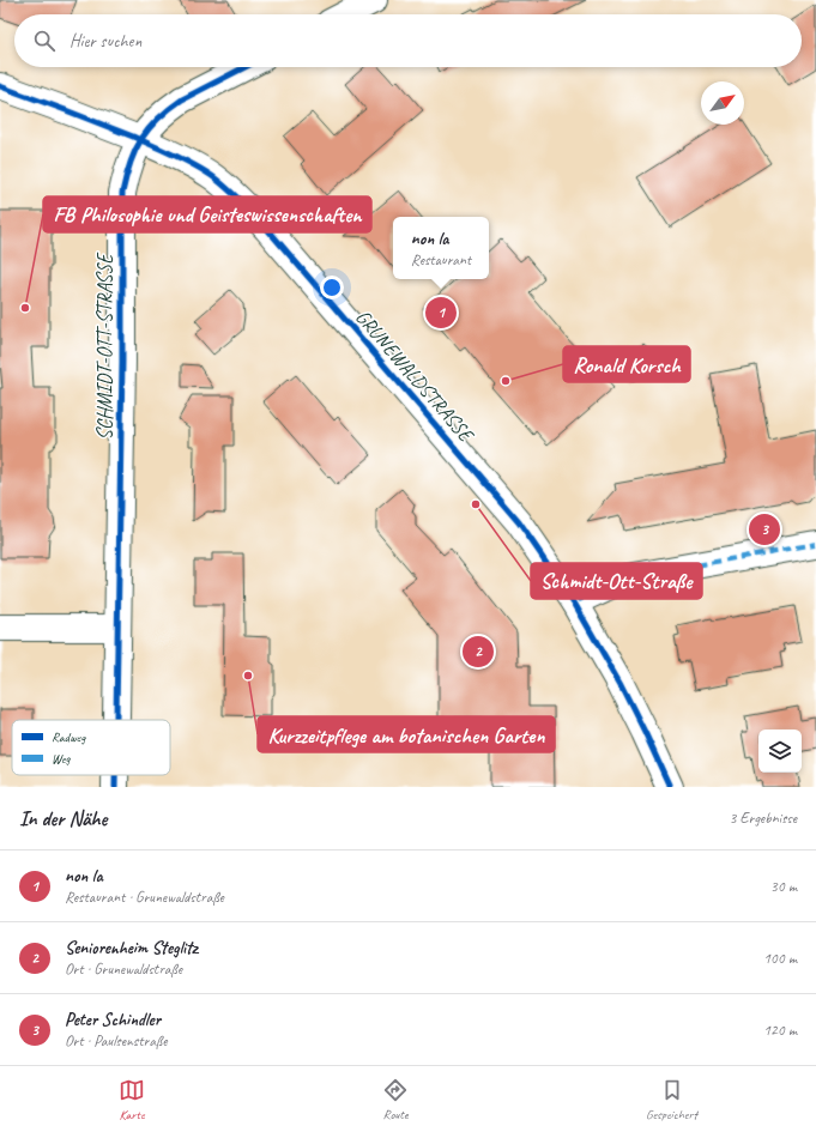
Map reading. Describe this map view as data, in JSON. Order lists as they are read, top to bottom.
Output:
{
  "streets": {
    "street": ["SCHMIDT-OTT-STRASSE", "GRUNEWALDSTRASSE"]
  },
  "crossings": [
    ["SCHMIDT-OTT-STRASSE", "GRUNEWALDSTRASSE"]
  ],
  "places": [
    "FB Philosophie und Geisteswissenschaften",
    "Ronald Korsch",
    "Schmidt-Ott-Straße",
    "Kurzzeitpflege am botanischen Garten"
  ],
  "legend": ["Radweg", "Weg"],
  "north": "top right",
  "page": {
    "search": "Hier suchen",
    "popup": ["non la", "Restaurant"],
    "pins": ["1", "3", "2"],
    "heading": ["In der Nähe", "3 Ergebnisse"],
    "list": [
      {
        "mark": "1",
        "name": "non la",
        "note": "Restaurant · Grunewaldstraße",
        "value": "30 m"
      },
      {
        "mark": "2",
        "name": "Seniorenheim Steglitz",
        "note": "Ort · Grunewaldstraße",
        "value": "100 m"
      },
      {
        "mark": "3",
        "name": "Peter Schindler",
        "note": "Ort · Paulsenstraße",
        "value": "120 m"
      }
    ],
    "nav": ["Karte", "Route", "Gespeichert"]
  }
}
